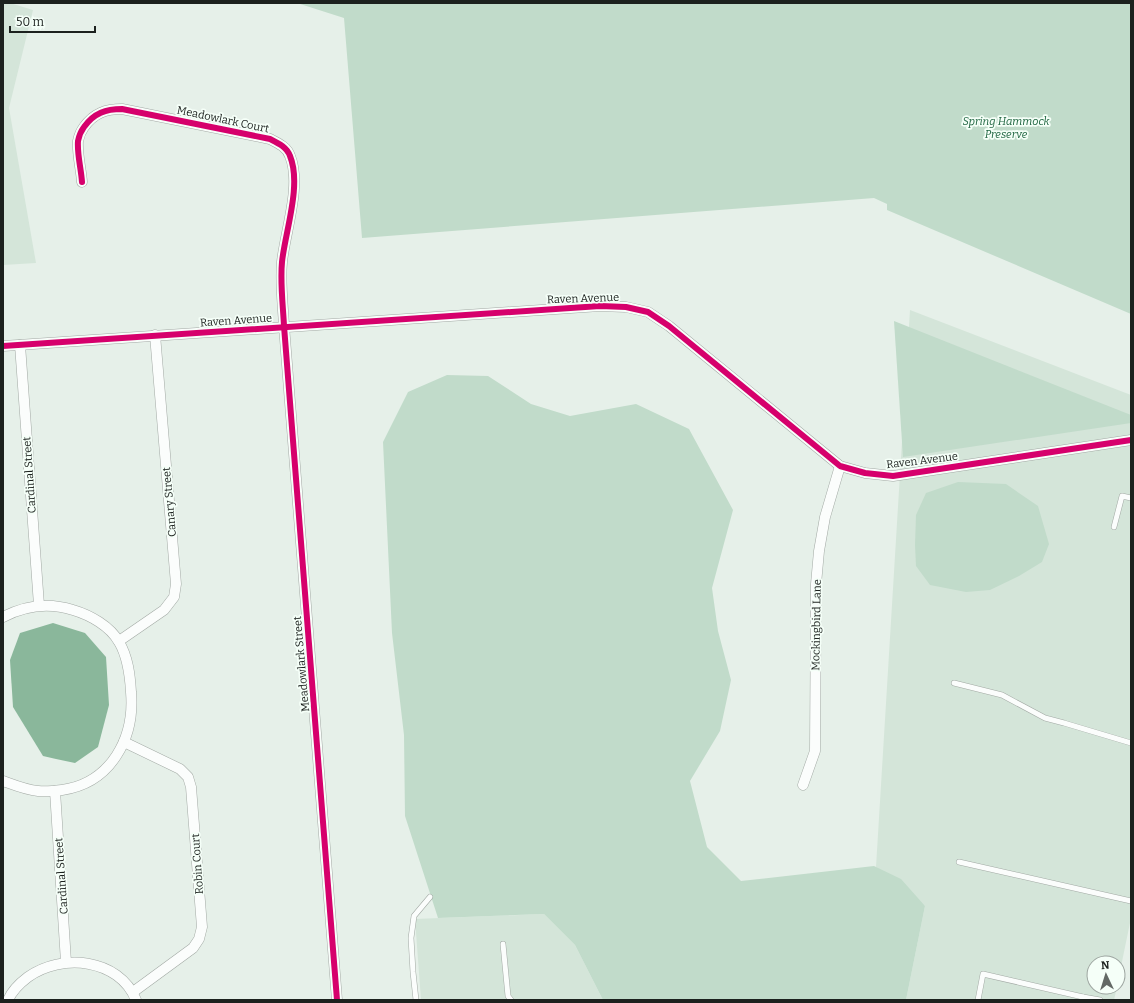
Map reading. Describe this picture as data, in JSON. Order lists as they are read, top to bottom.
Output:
{
  "streets": {
    "street": [
      "Meadowlark Court",
      "Raven Avenue",
      "Cardinal Street",
      "Canary Street",
      "Mockingbird Lane",
      "Meadowlark Street",
      "Robin Court"
    ]
  },
  "crossings": [
    ["Meadowlark Court", "Raven Avenue"],
    ["Meadowlark Court", "Meadowlark Street"],
    ["Raven Avenue", "Cardinal Street"],
    ["Raven Avenue", "Canary Street"],
    ["Raven Avenue", "Mockingbird Lane"],
    ["Raven Avenue", "Meadowlark Street"]
  ],
  "parks": ["Spring Hammock Preserve"],
  "scale_bar": "50 m",
  "north": "top"
}
